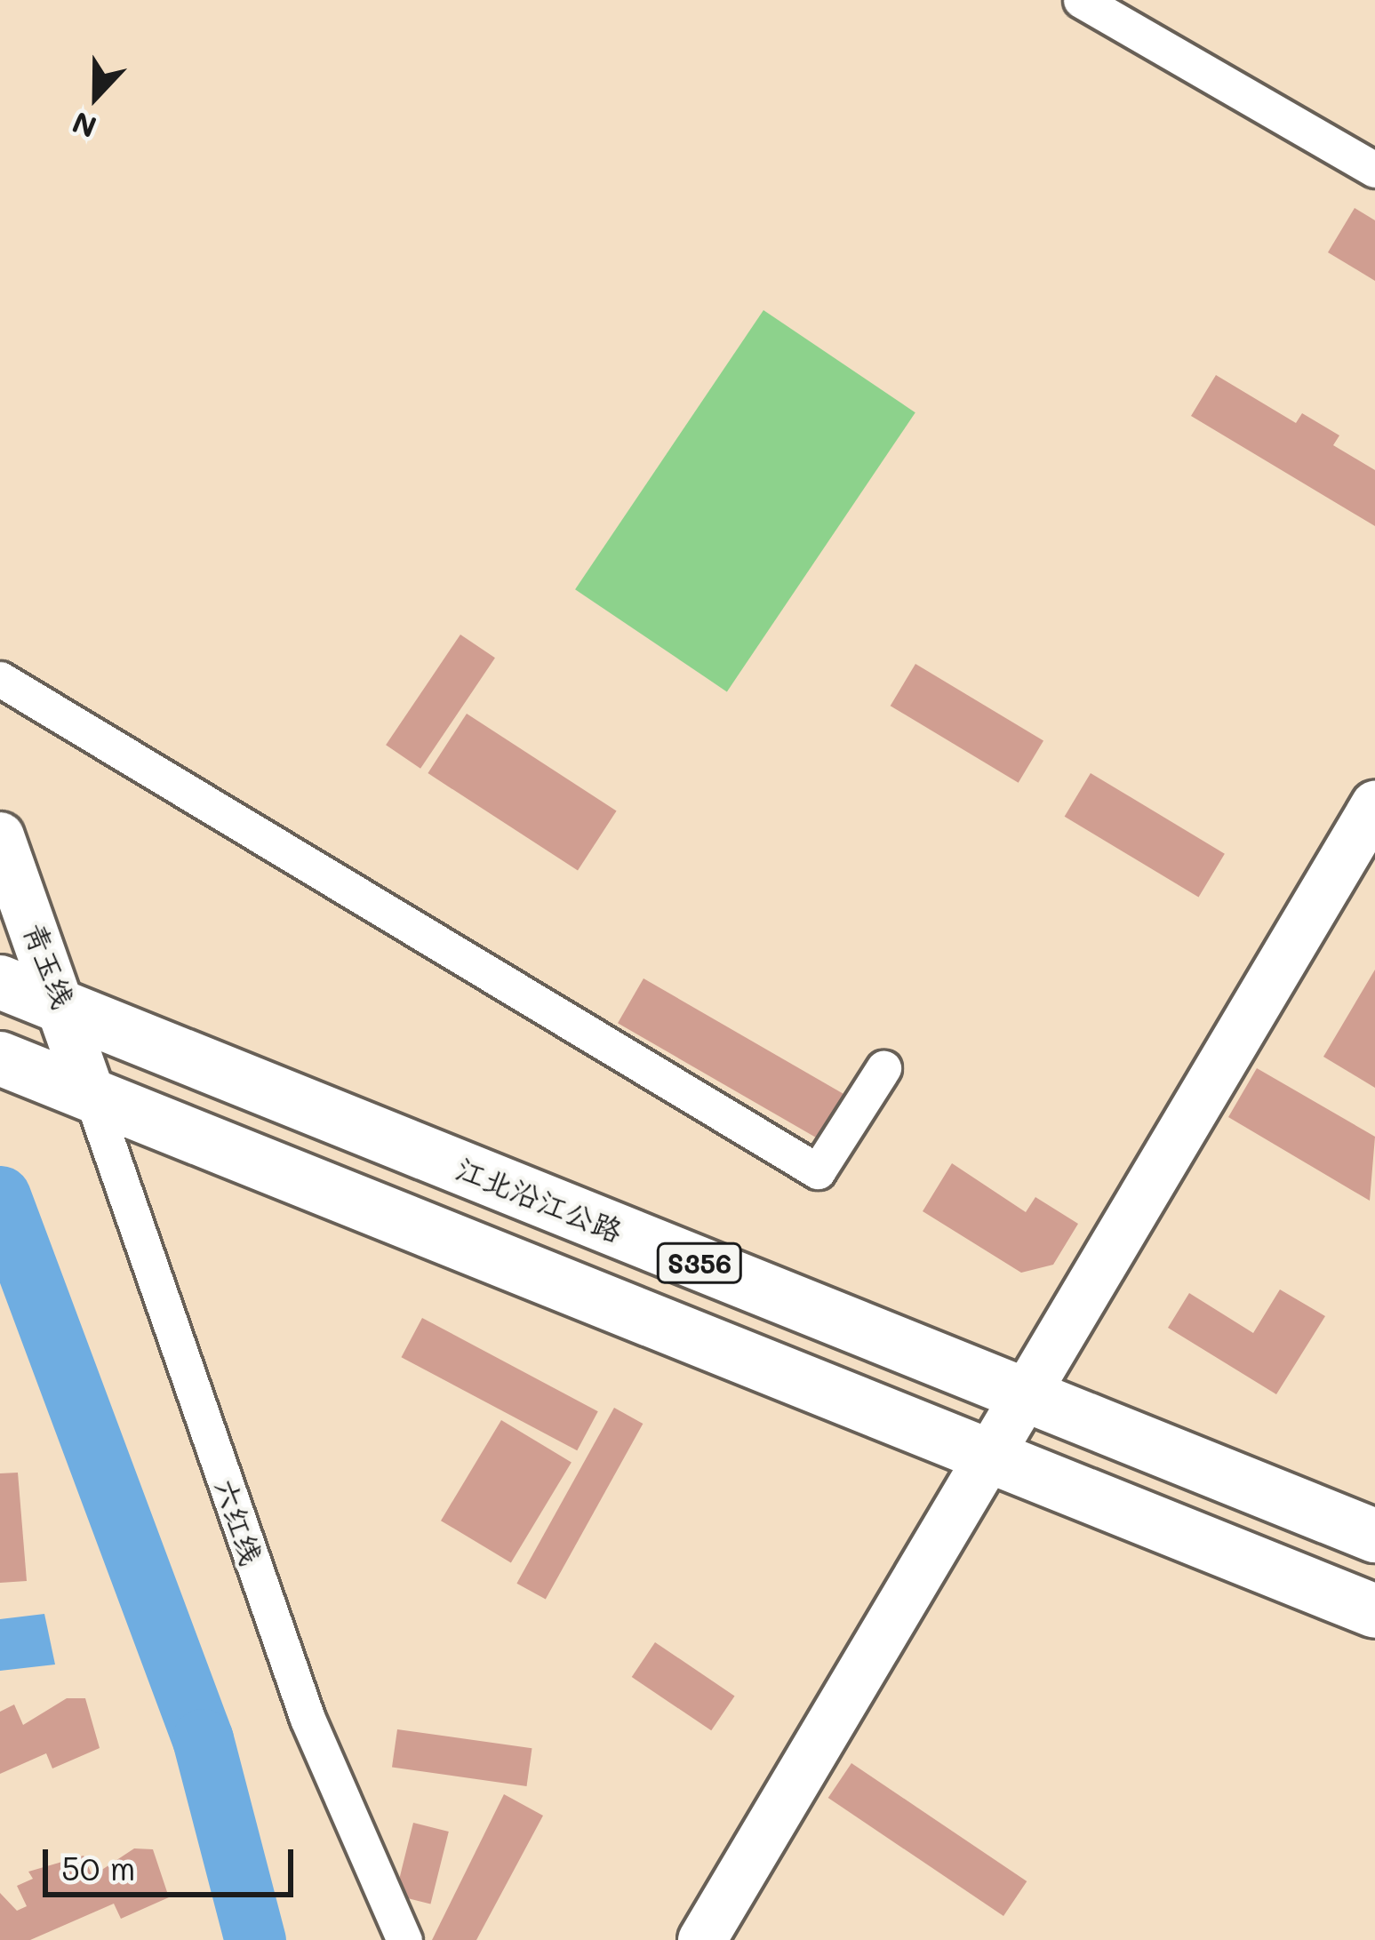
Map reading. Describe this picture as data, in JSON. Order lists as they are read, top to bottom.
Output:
{
  "streets": {
    "main road": ["江北沿江公路", "S356"],
    "street": ["青玉线", "六红线"]
  },
  "crossings": [
    ["青玉线", "江北沿江公路"],
    ["青玉线", "S356"],
    ["青玉线", "六红线"],
    ["S356", "六红线"]
  ],
  "scale_bar": "50 m",
  "north": "bottom"
}
